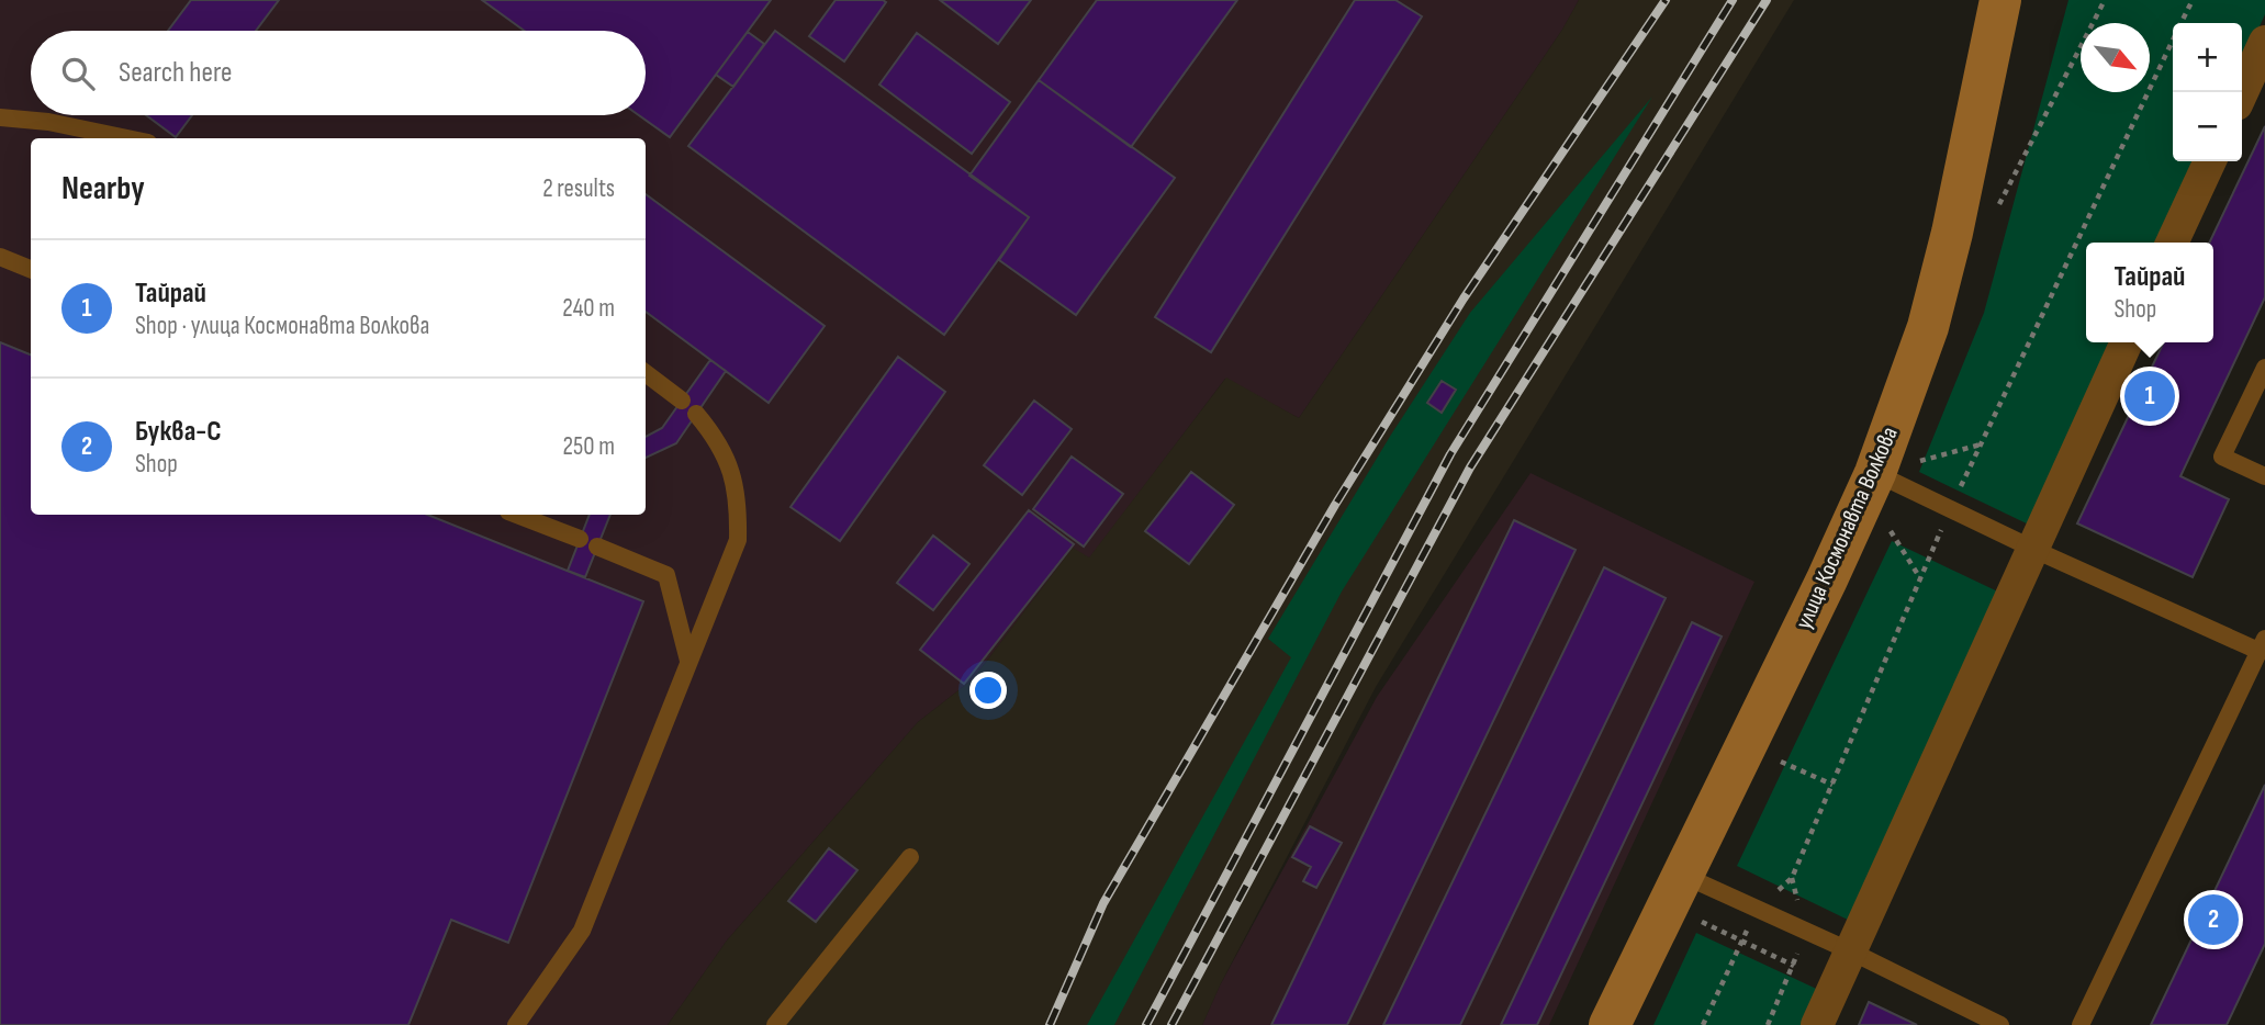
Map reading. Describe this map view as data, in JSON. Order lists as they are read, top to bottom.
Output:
{
  "streets": {
    "main road": ["улица Космонавта Волкова"]
  },
  "north": "bottom right",
  "page": {
    "map_buttons": ["+", "−"],
    "search": "Search here",
    "heading": ["Nearby", "2 results"],
    "list": [
      {
        "mark": "1",
        "name": "Тайрай",
        "note": "Shop · улица Космонавта Волкова",
        "value": "240 m"
      },
      {
        "mark": "2",
        "name": "Буква-С",
        "note": "Shop",
        "value": "250 m"
      }
    ],
    "popup": ["Тайрай", "Shop"],
    "pins": ["1", "2"]
  }
}
